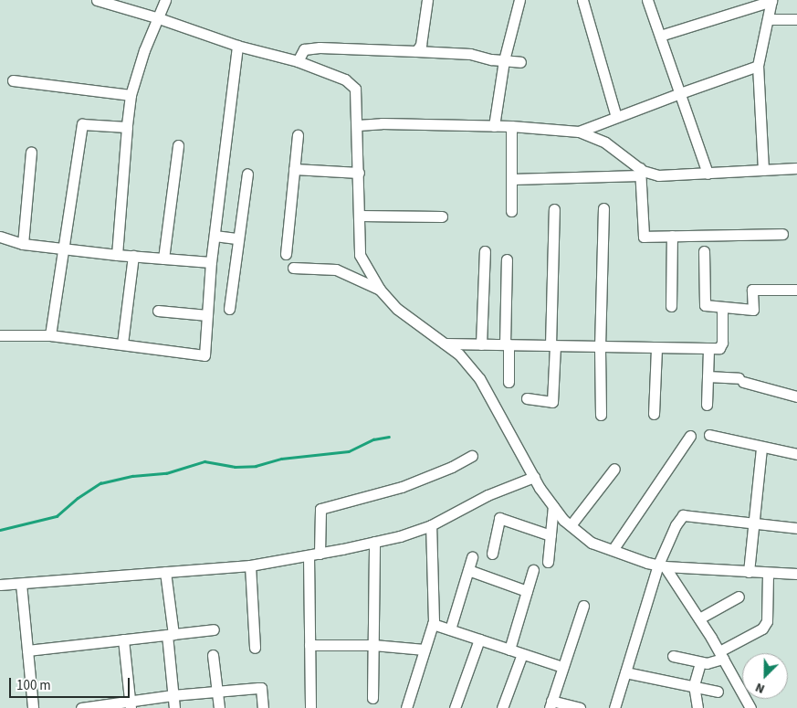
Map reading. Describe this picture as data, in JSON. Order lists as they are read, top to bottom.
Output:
{
  "scale_bar": "100 m",
  "north": "bottom left"
}
